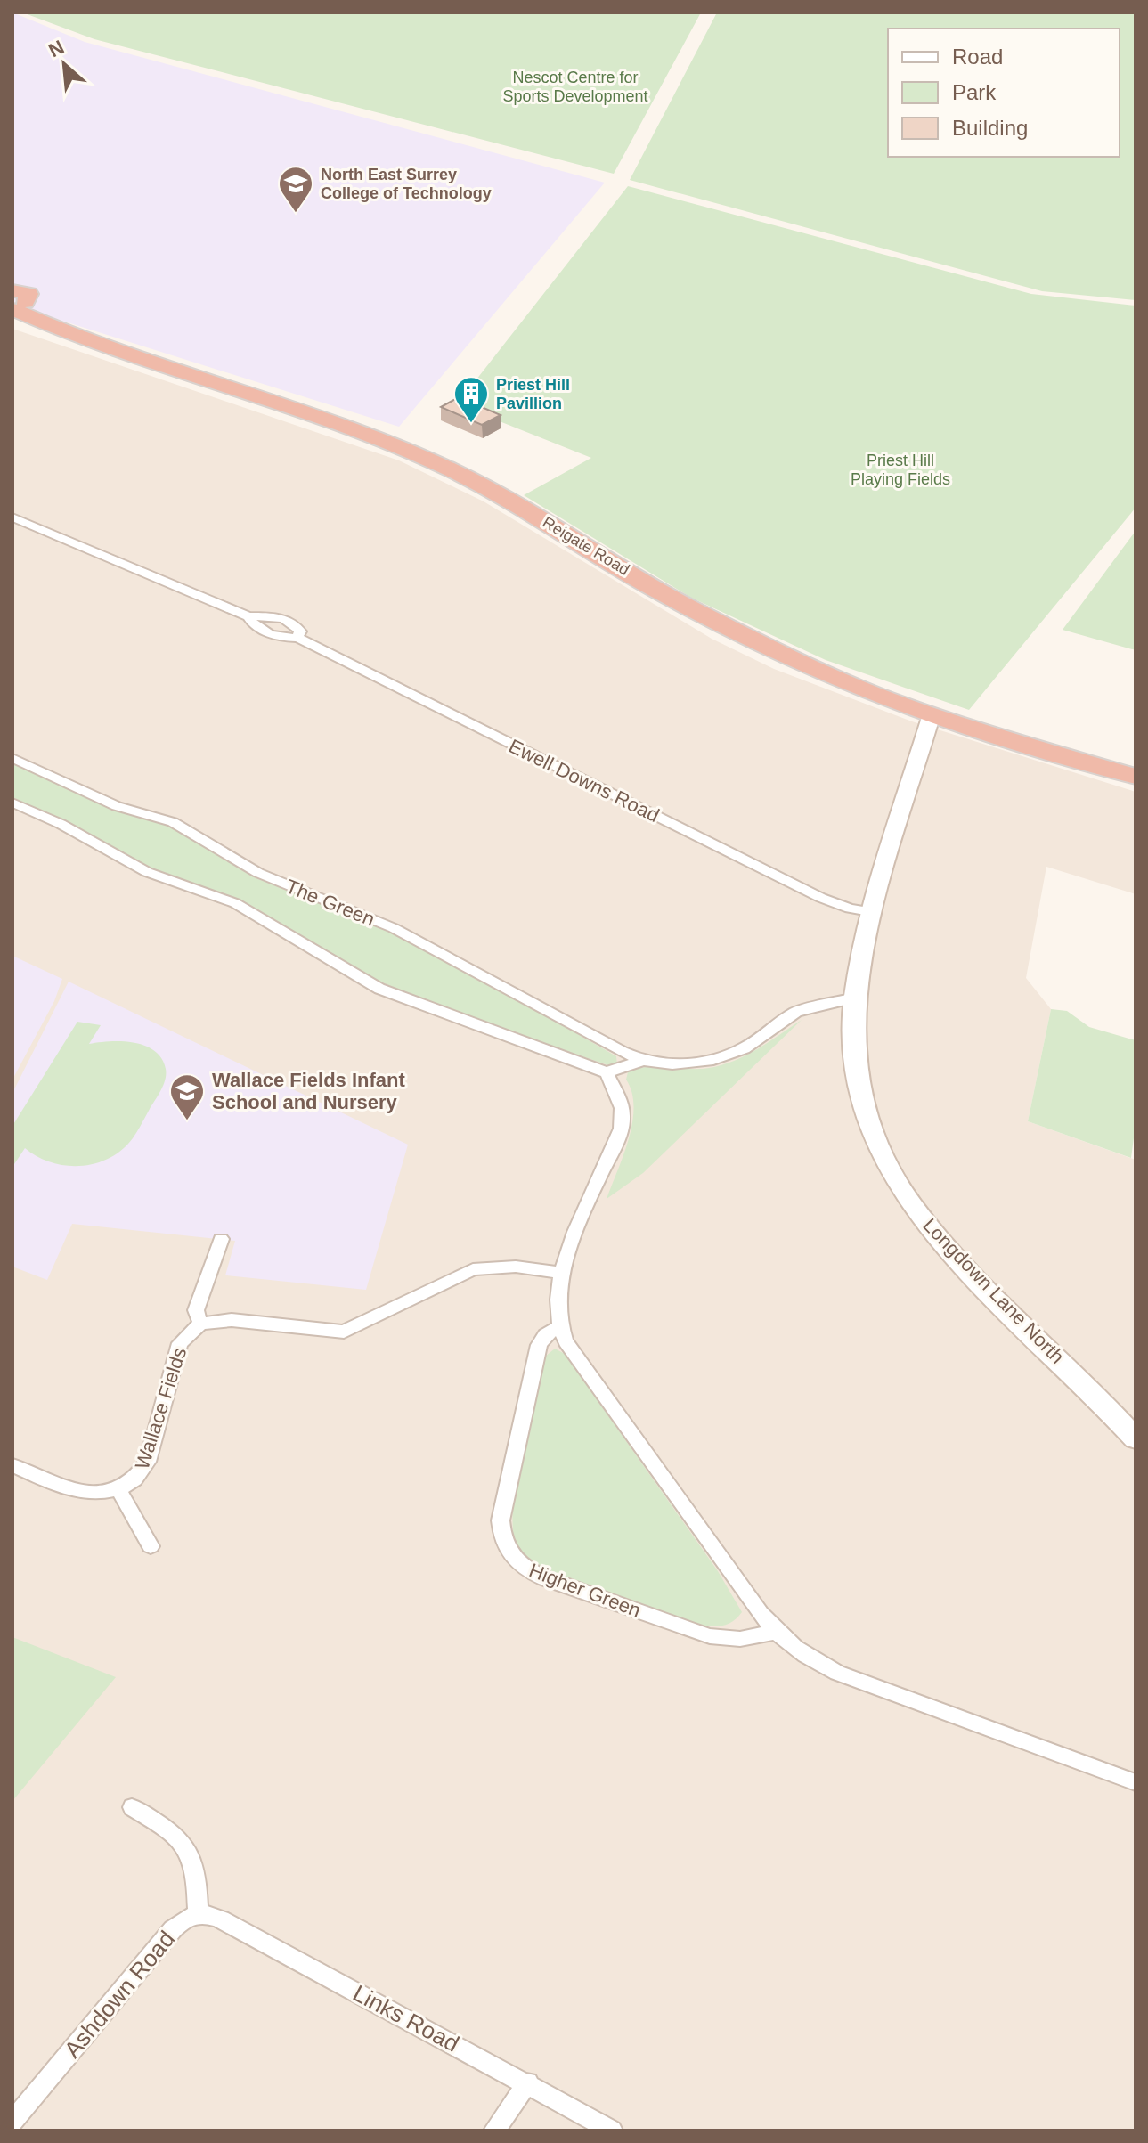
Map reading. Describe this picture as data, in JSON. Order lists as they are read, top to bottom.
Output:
{
  "streets": {
    "highway": ["Reigate Road"],
    "street": [
      "Ewell Downs Road",
      "The Green",
      "Longdown Lane North",
      "Wallace Fields",
      "Higher Green",
      "Ashdown Road",
      "Links Road"
    ]
  },
  "crossings": [
    ["Reigate Road", "Longdown Lane North"],
    ["Ewell Downs Road", "Longdown Lane North"],
    ["The Green", "Longdown Lane North"],
    ["Ashdown Road", "Links Road"]
  ],
  "parks": ["Nescot Centre for Sports Development", "Priest Hill Playing Fields"],
  "places": {
    "school or university": ["North East Surrey College of Technology", "Wallace Fields Infant School and Nursery"],
    "building": ["Priest Hill Pavillion"]
  },
  "legend": ["Road", "Park", "Building"],
  "north": "top left"
}
